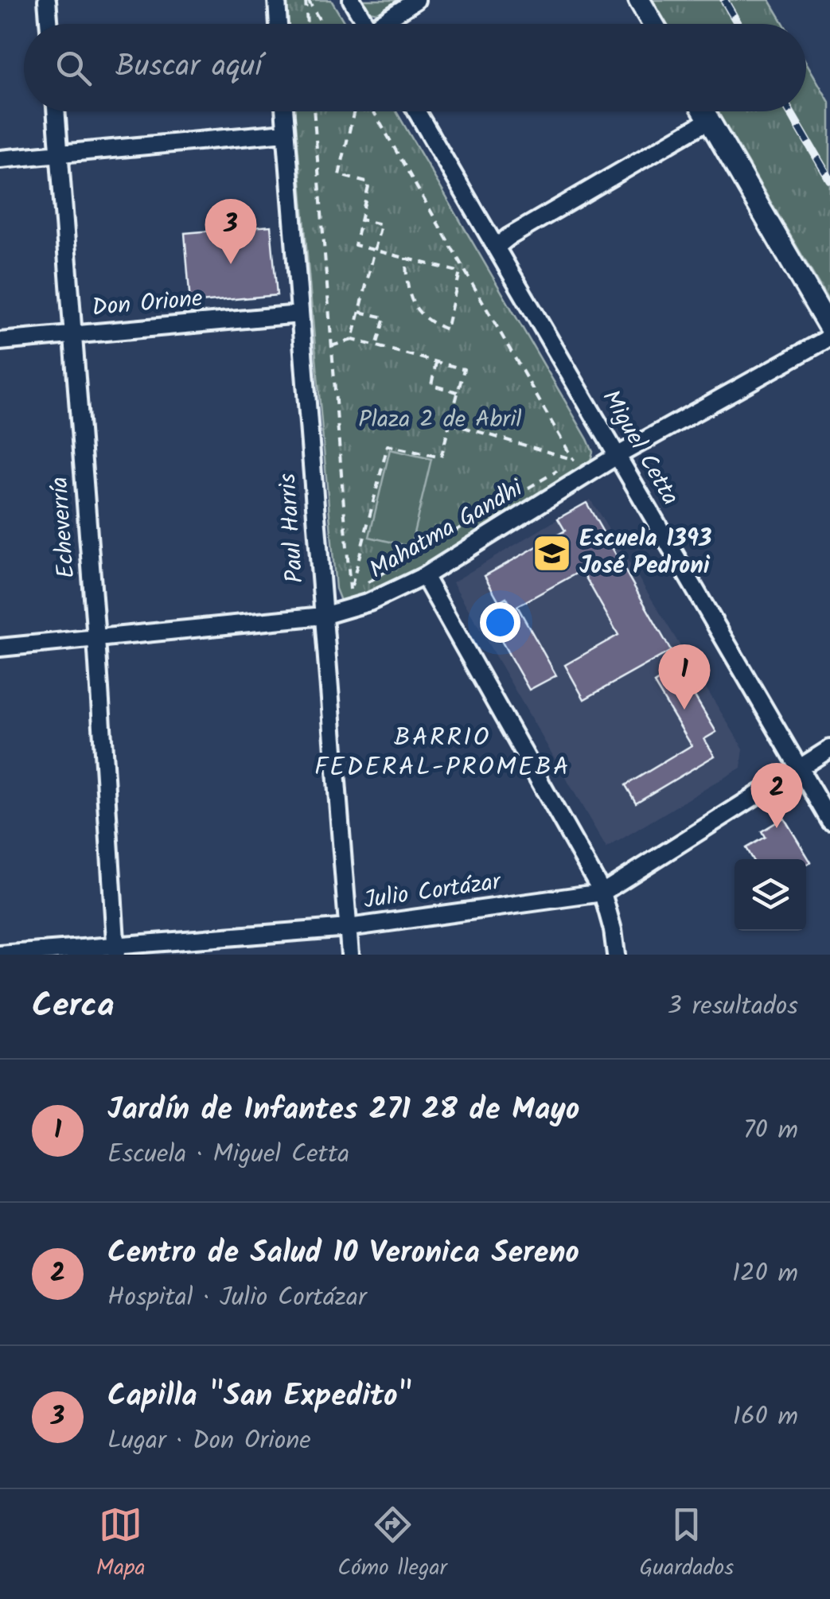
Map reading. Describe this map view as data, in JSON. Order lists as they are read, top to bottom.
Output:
{
  "streets": {
    "street": [
      "Don Orione",
      "Miguel Cetta",
      "Echeverría",
      "Paul Harris",
      "Mahatma Gandhi",
      "Julio Cortázar"
    ]
  },
  "crossings": [
    ["Don Orione", "Echeverría"],
    ["Don Orione", "Paul Harris"],
    ["Miguel Cetta", "Mahatma Gandhi"],
    ["Miguel Cetta", "Julio Cortázar"],
    ["Echeverría", "Mahatma Gandhi"],
    ["Echeverría", "Julio Cortázar"],
    ["Paul Harris", "Mahatma Gandhi"],
    ["Paul Harris", "Julio Cortázar"]
  ],
  "districts": ["BARRIO FEDERAL-PROMEBA"],
  "parks": ["Plaza 2 de Abril"],
  "places": {
    "school or university": ["Escuela 1393 José Pedroni"]
  },
  "page": {
    "search": "Buscar aquí",
    "pins": ["3", "1", "2"],
    "heading": ["Cerca", "3 resultados"],
    "list": [
      {
        "mark": "1",
        "name": "Jardín de Infantes 271 28 de Mayo",
        "note": "Escuela · Miguel Cetta",
        "value": "70 m"
      },
      {
        "mark": "2",
        "name": "Centro de Salud 10 Veronica Sereno",
        "note": "Hospital · Julio Cortázar",
        "value": "120 m"
      },
      {
        "mark": "3",
        "name": "Capilla \"San Expedito\"",
        "note": "Lugar · Don Orione",
        "value": "160 m"
      }
    ],
    "nav": ["Mapa", "Cómo llegar", "Guardados"]
  }
}
